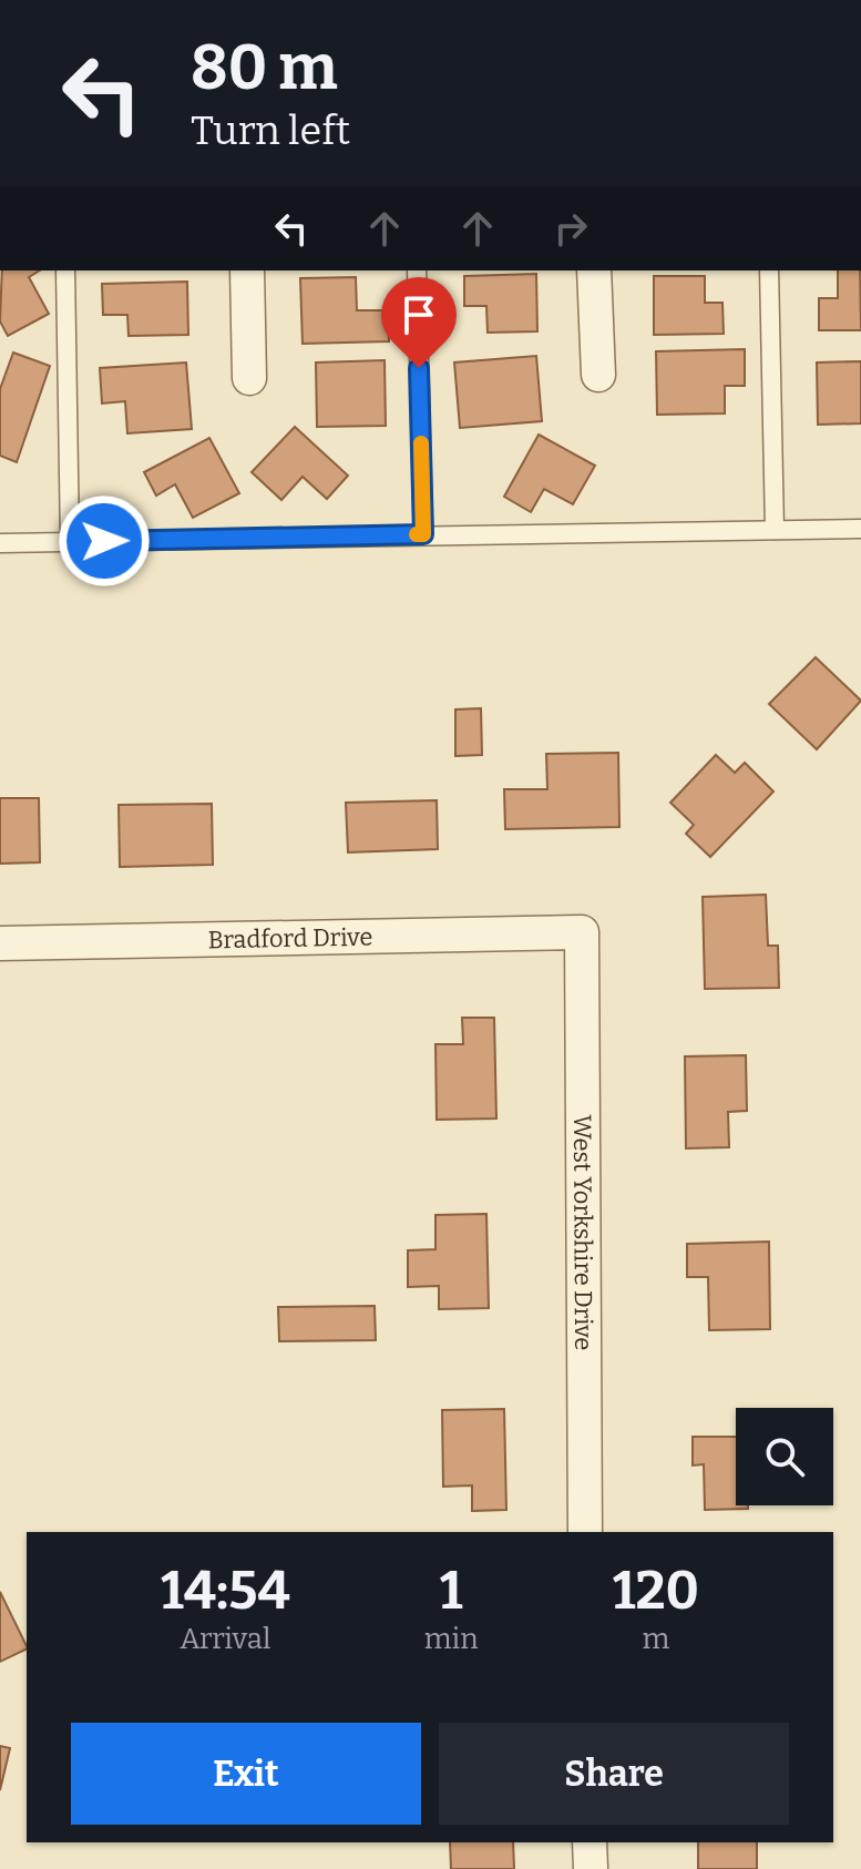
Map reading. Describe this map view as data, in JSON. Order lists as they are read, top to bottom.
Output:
{
  "streets": {
    "street": ["Bradford Drive", "West Yorkshire Drive"]
  },
  "crossings": [
    ["Bradford Drive", "West Yorkshire Drive"]
  ],
  "page": {
    "turn": ["80 m", "Turn left"],
    "eta": [
      "14:54",
      "Arrival",
      "1",
      "min",
      "120",
      "m"
    ],
    "buttons": ["Exit", "Share"]
  }
}
